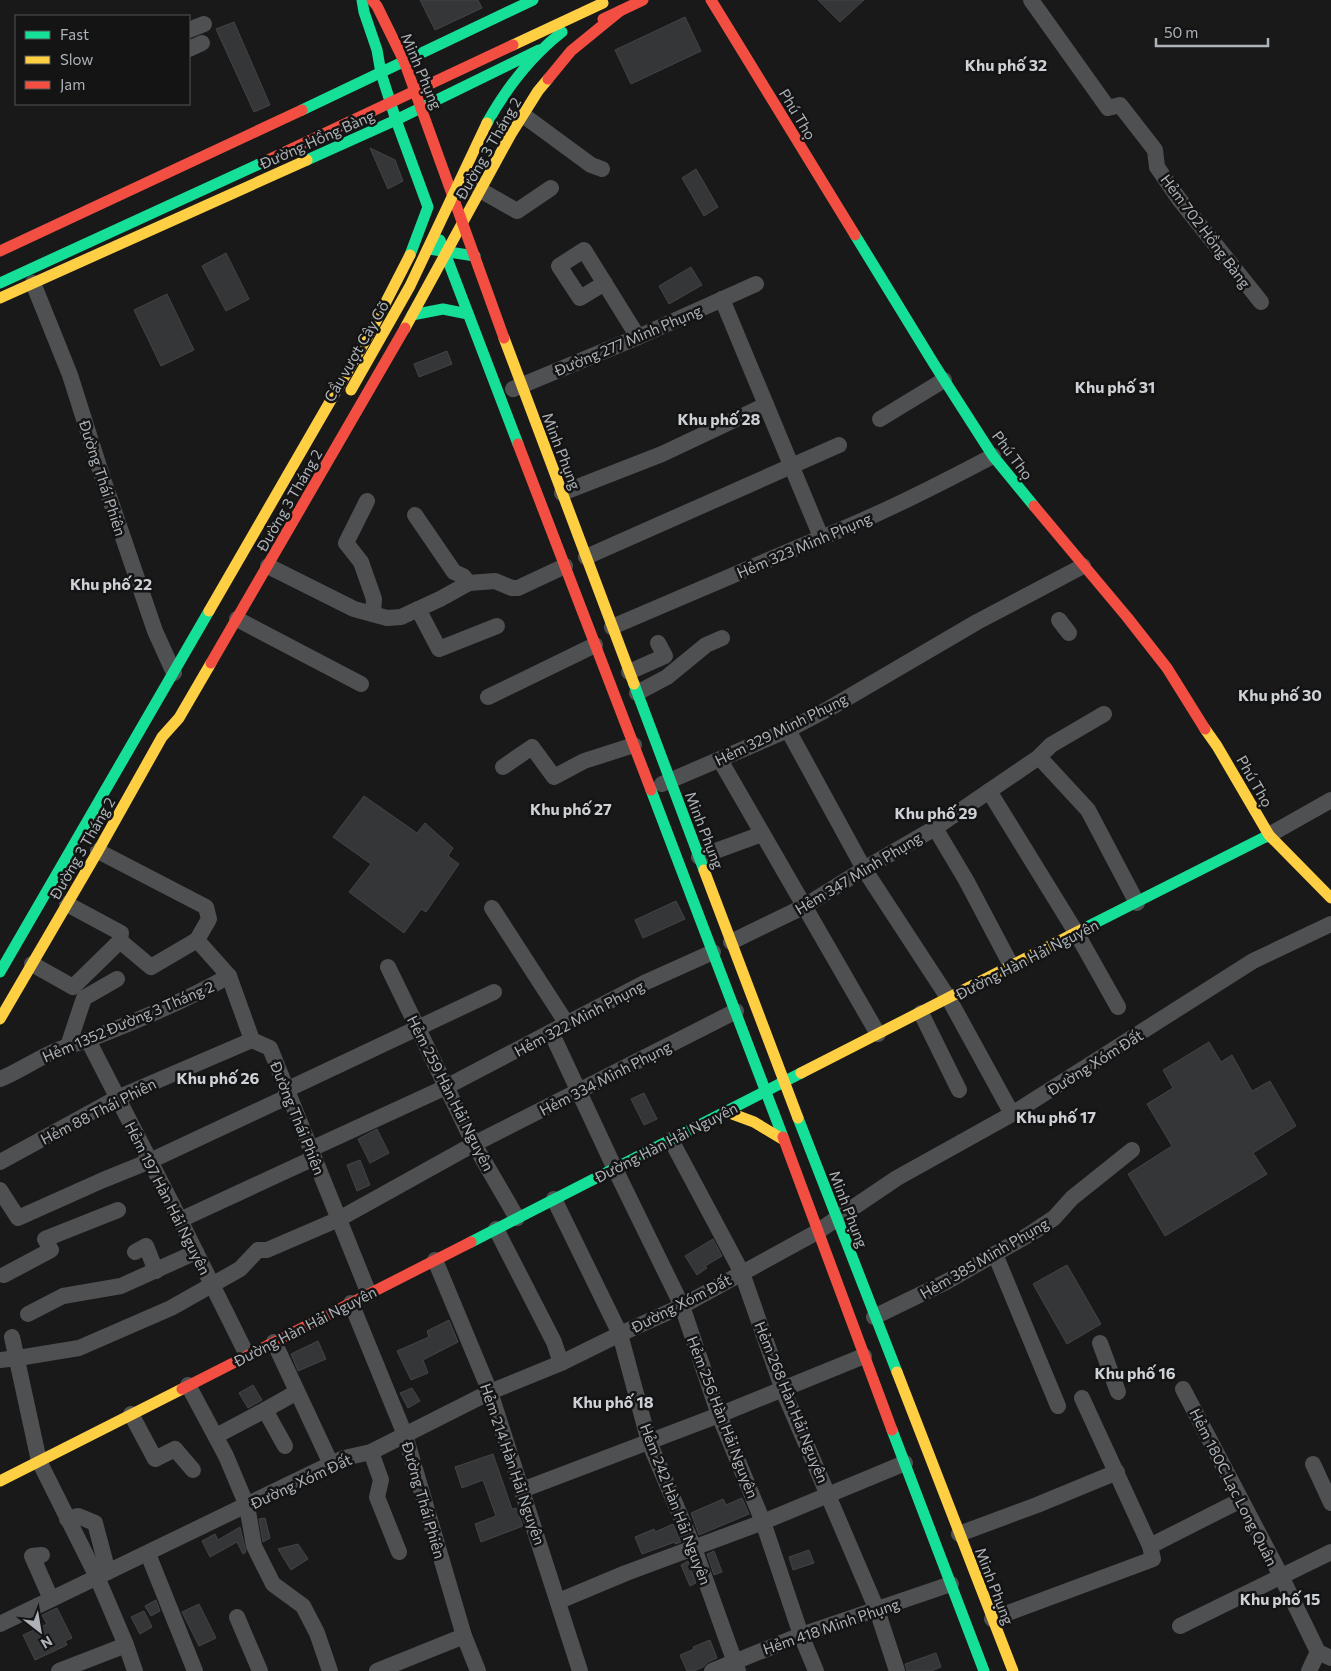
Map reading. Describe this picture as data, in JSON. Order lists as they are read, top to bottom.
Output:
{
  "streets": {
    "main road": [
      "Minh Phụng",
      "Phú Thọ",
      "Đường Hồng Bàng",
      "Đường 3 Tháng 2",
      "Cầu vượt Cây Gõ",
      "Đường Hàn Hải Nguyên"
    ],
    "street": [
      "Hẻm 702 Hồng Bàng",
      "Đường 277 Minh Phụng",
      "Đường Thái Phiên",
      "Hẻm 323 Minh Phụng",
      "Hẻm 329 Minh Phụng",
      "Hẻm 347 Minh Phụng",
      "Hẻm 322 Minh Phụng",
      "Hẻm 1352 Đường 3 Tháng 2",
      "Đường Xóm Đất",
      "Hẻm 334 Minh Phụng",
      "Hẻm 259 Hàn Hải Nguyên",
      "Hẻm 88 Thái Phiên",
      "Hẻm 197 Hàn Hải Nguyên",
      "Hẻm 385 Minh Phụng",
      "Hẻm 268 Hàn Hải Nguyên",
      "Hẻm 256 Hàn Hải Nguyên",
      "Hẻm 214 Hàn Hải Nguyên",
      "Hẻm 180C Lạc Long Quân",
      "Hẻm 242 Hàn Hải Nguyên",
      "Hẻm 418 Minh Phụng"
    ]
  },
  "crossings": [
    ["Minh Phụng", "Đường Hồng Bàng"],
    ["Minh Phụng", "Đường 3 Tháng 2"],
    ["Minh Phụng", "Đường 277 Minh Phụng"],
    ["Minh Phụng", "Hẻm 323 Minh Phụng"],
    ["Minh Phụng", "Hẻm 329 Minh Phụng"],
    ["Minh Phụng", "Hẻm 347 Minh Phụng"],
    ["Minh Phụng", "Đường Hàn Hải Nguyên"],
    ["Minh Phụng", "Đường Xóm Đất"],
    ["Minh Phụng", "Hẻm 385 Minh Phụng"],
    ["Phú Thọ", "Hẻm 323 Minh Phụng"],
    ["Phú Thọ", "Hẻm 329 Minh Phụng"],
    ["Phú Thọ", "Đường Hàn Hải Nguyên"],
    ["Đường Hồng Bàng", "Đường 3 Tháng 2"],
    ["Đường Hồng Bàng", "Đường Thái Phiên"],
    ["Đường 3 Tháng 2", "Đường Thái Phiên"],
    ["Đường Thái Phiên", "Đường Hàn Hải Nguyên"],
    ["Đường Thái Phiên", "Hẻm 322 Minh Phụng"],
    ["Đường Thái Phiên", "Đường Xóm Đất"],
    ["Đường Thái Phiên", "Hẻm 334 Minh Phụng"],
    ["Đường Thái Phiên", "Hẻm 88 Thái Phiên"],
    ["Đường Hàn Hải Nguyên", "Hẻm 259 Hàn Hải Nguyên"],
    ["Đường Hàn Hải Nguyên", "Hẻm 197 Hàn Hải Nguyên"],
    ["Đường Hàn Hải Nguyên", "Hẻm 268 Hàn Hải Nguyên"],
    ["Đường Hàn Hải Nguyên", "Hẻm 256 Hàn Hải Nguyên"],
    ["Đường Hàn Hải Nguyên", "Hẻm 214 Hàn Hải Nguyên"],
    ["Đường Hàn Hải Nguyên", "Hẻm 242 Hàn Hải Nguyên"],
    ["Hẻm 322 Minh Phụng", "Hẻm 259 Hàn Hải Nguyên"],
    ["Hẻm 322 Minh Phụng", "Hẻm 197 Hàn Hải Nguyên"],
    ["Hẻm 322 Minh Phụng", "Hẻm 256 Hàn Hải Nguyên"],
    ["Hẻm 1352 Đường 3 Tháng 2", "Hẻm 197 Hàn Hải Nguyên"],
    ["Đường Xóm Đất", "Hẻm 268 Hàn Hải Nguyên"],
    ["Đường Xóm Đất", "Hẻm 256 Hàn Hải Nguyên"],
    ["Đường Xóm Đất", "Hẻm 214 Hàn Hải Nguyên"],
    ["Đường Xóm Đất", "Hẻm 242 Hàn Hải Nguyên"],
    ["Hẻm 334 Minh Phụng", "Hẻm 259 Hàn Hải Nguyên"],
    ["Hẻm 334 Minh Phụng", "Hẻm 197 Hàn Hải Nguyên"],
    ["Hẻm 334 Minh Phụng", "Hẻm 256 Hàn Hải Nguyên"],
    ["Hẻm 88 Thái Phiên", "Hẻm 197 Hàn Hải Nguyên"],
    ["Hẻm 268 Hàn Hải Nguyên", "Hẻm 418 Minh Phụng"],
    ["Hẻm 256 Hàn Hải Nguyên", "Hẻm 418 Minh Phụng"],
    ["Hẻm 242 Hàn Hải Nguyên", "Hẻm 418 Minh Phụng"]
  ],
  "districts": [
    "Khu phố 32",
    "Khu phố 31",
    "Khu phố 28",
    "Khu phố 22",
    "Khu phố 30",
    "Khu phố 27",
    "Khu phố 29",
    "Khu phố 26",
    "Khu phố 17",
    "Khu phố 16",
    "Khu phố 18",
    "Khu phố 15"
  ],
  "legend": ["Fast", "Slow", "Jam"],
  "scale_bar": "50 m",
  "north": "bottom right"
}
